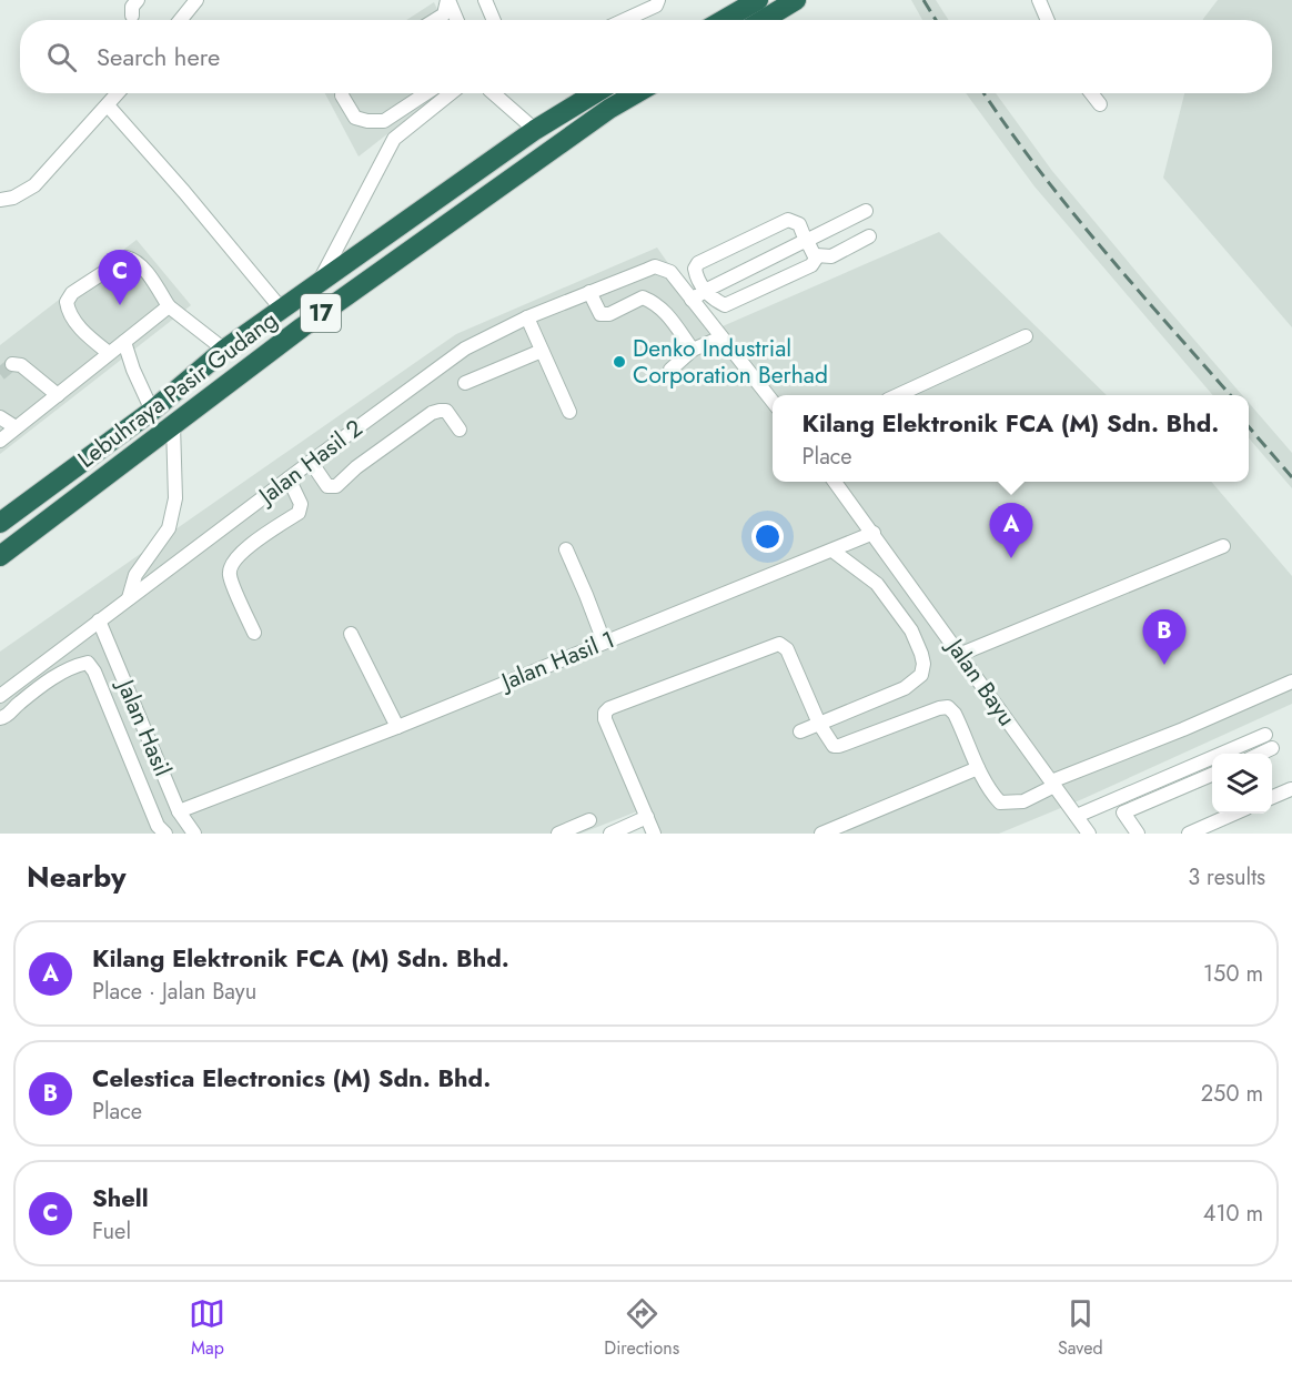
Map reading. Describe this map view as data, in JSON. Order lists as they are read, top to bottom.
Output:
{
  "streets": {
    "highway": ["17", "Lebuhraya Pasir Gudang"],
    "street": [
      "Jalan Hasil 2",
      "Jalan Hasil 1",
      "Jalan Bayu",
      "Jalan Hasil"
    ]
  },
  "crossings": [
    ["Jalan Hasil 2", "Jalan Hasil"],
    ["Jalan Hasil 1", "Jalan Bayu"],
    ["Jalan Hasil 1", "Jalan Hasil"]
  ],
  "places": ["Denko Industrial Corporation Berhad"],
  "page": {
    "search": "Search here",
    "pins": ["C", "A", "B"],
    "popup": ["Kilang Elektronik FCA (M) Sdn. Bhd.", "Place"],
    "heading": ["Nearby", "3 results"],
    "list": [
      {
        "mark": "A",
        "name": "Kilang Elektronik FCA (M) Sdn. Bhd.",
        "note": "Place · Jalan Bayu",
        "value": "150 m"
      },
      {
        "mark": "B",
        "name": "Celestica Electronics (M) Sdn. Bhd.",
        "note": "Place",
        "value": "250 m"
      },
      {
        "mark": "C",
        "name": "Shell",
        "note": "Fuel",
        "value": "410 m"
      }
    ],
    "nav": ["Map", "Directions", "Saved"]
  }
}
